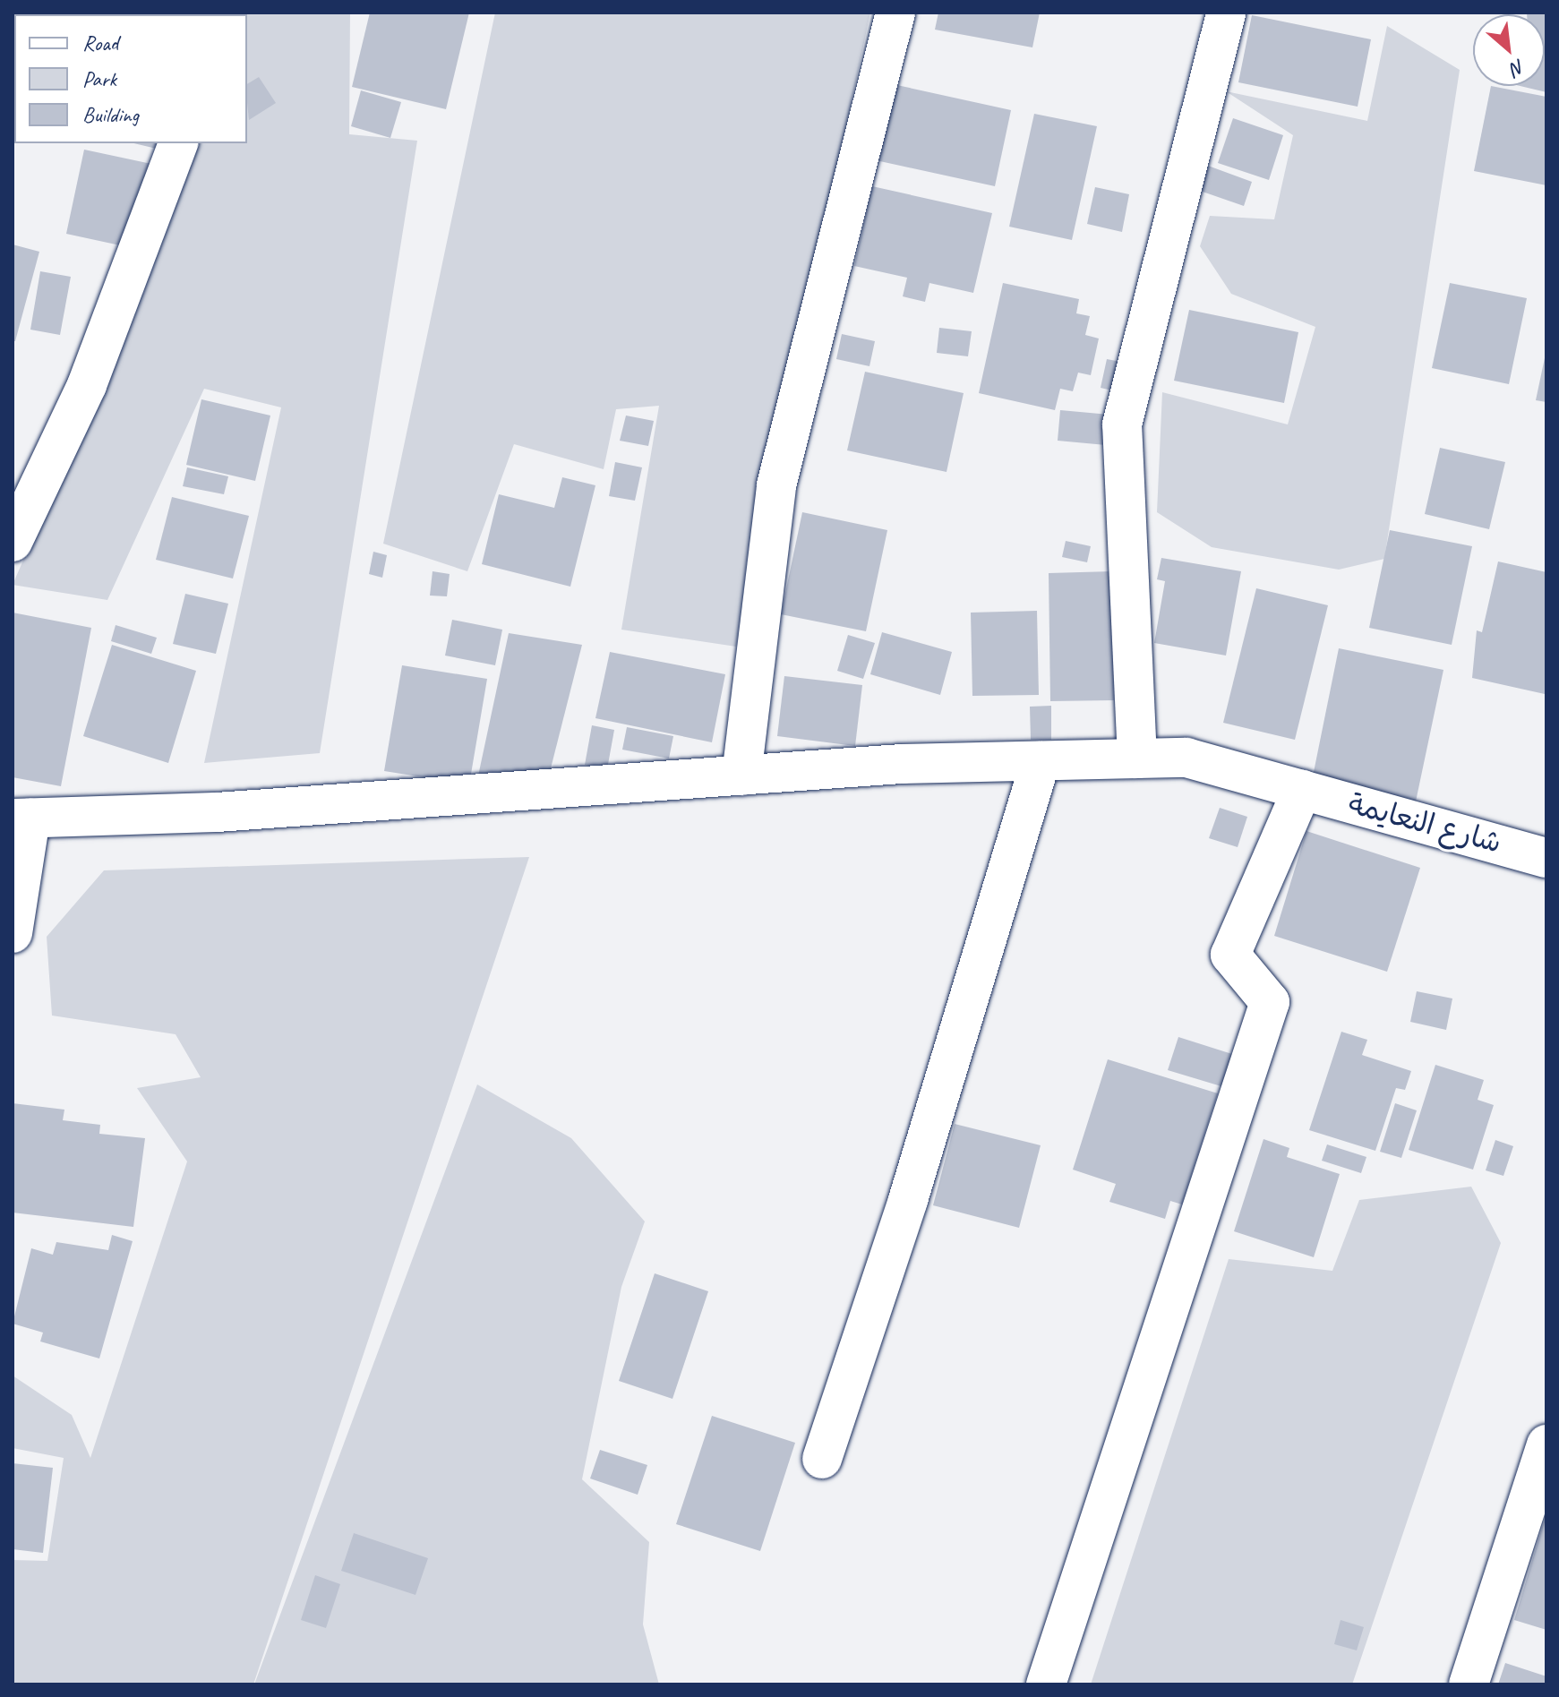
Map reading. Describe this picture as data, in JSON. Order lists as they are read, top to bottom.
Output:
{
  "streets": {
    "street": ["شارع النعايمة"]
  },
  "legend": ["Road", "Park", "Building"],
  "north": "bottom right"
}
